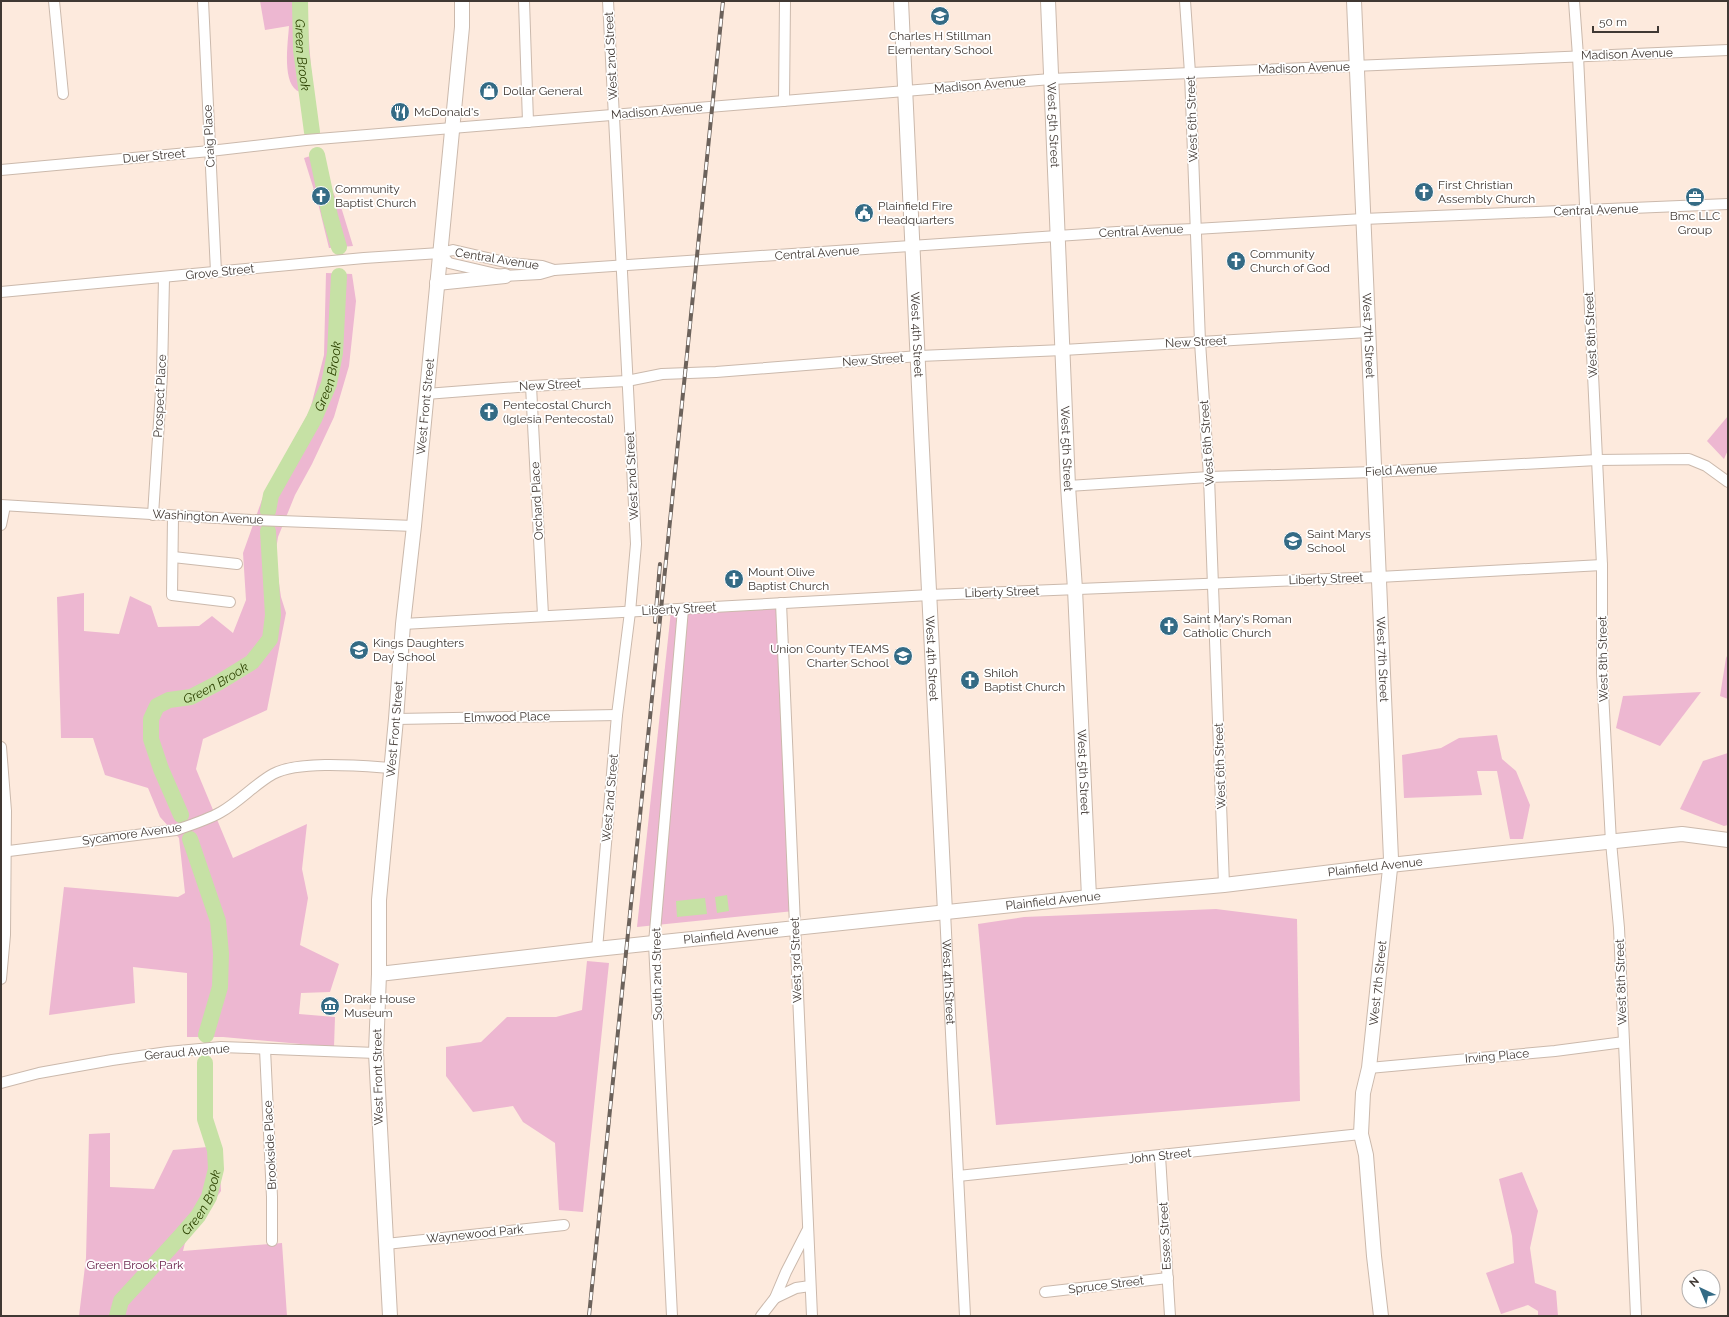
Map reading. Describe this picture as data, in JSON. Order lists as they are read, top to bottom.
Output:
{
  "streets": {
    "street": [
      "Madison Avenue",
      "West 2nd Street",
      "West 6th Street",
      "West 5th Street",
      "Craig Place",
      "Duer Street",
      "Central Avenue",
      "Grove Street",
      "West 4th Street",
      "West 8th Street",
      "West 7th Street",
      "New Street",
      "Prospect Place",
      "West Front Street",
      "Field Avenue",
      "Orchard Place",
      "Washington Avenue",
      "Liberty Street",
      "Elmwood Place",
      "Sycamore Avenue",
      "Plainfield Avenue",
      "West 3rd Street",
      "South 2nd Street",
      "Geraud Avenue",
      "Irving Place",
      "Brookside Place",
      "John Street",
      "Waynewood Park",
      "Essex Street",
      "Spruce Street"
    ]
  },
  "crossings": [
    ["Madison Avenue", "West 2nd Street"],
    ["Madison Avenue", "West 6th Street"],
    ["Madison Avenue", "West 5th Street"],
    ["Madison Avenue", "Duer Street"],
    ["Madison Avenue", "West 4th Street"],
    ["Madison Avenue", "West 8th Street"],
    ["Madison Avenue", "West 7th Street"],
    ["Madison Avenue", "West Front Street"],
    ["West 2nd Street", "Central Avenue"],
    ["West 2nd Street", "New Street"],
    ["West 2nd Street", "Liberty Street"],
    ["West 2nd Street", "Elmwood Place"],
    ["West 2nd Street", "Plainfield Avenue"],
    ["West 6th Street", "Central Avenue"],
    ["West 6th Street", "New Street"],
    ["West 6th Street", "Field Avenue"],
    ["West 6th Street", "Liberty Street"],
    ["West 6th Street", "Plainfield Avenue"],
    ["West 5th Street", "Central Avenue"],
    ["West 5th Street", "New Street"],
    ["West 5th Street", "Field Avenue"],
    ["West 5th Street", "Liberty Street"],
    ["West 5th Street", "Plainfield Avenue"],
    ["Craig Place", "Duer Street"],
    ["Craig Place", "Grove Street"],
    ["Central Avenue", "Grove Street"],
    ["Central Avenue", "West 4th Street"],
    ["Central Avenue", "West 8th Street"],
    ["Central Avenue", "West 7th Street"],
    ["Central Avenue", "West Front Street"],
    ["Grove Street", "Prospect Place"],
    ["Grove Street", "West Front Street"],
    ["West 4th Street", "New Street"],
    ["West 4th Street", "Liberty Street"],
    ["West 4th Street", "Plainfield Avenue"],
    ["West 4th Street", "John Street"],
    ["West 8th Street", "Field Avenue"],
    ["West 8th Street", "Liberty Street"],
    ["West 8th Street", "Plainfield Avenue"],
    ["West 8th Street", "Irving Place"],
    ["West 7th Street", "New Street"],
    ["West 7th Street", "Field Avenue"],
    ["West 7th Street", "Liberty Street"],
    ["West 7th Street", "Plainfield Avenue"],
    ["West 7th Street", "Irving Place"],
    ["West 7th Street", "John Street"],
    ["New Street", "West Front Street"],
    ["New Street", "Orchard Place"],
    ["Prospect Place", "Washington Avenue"],
    ["West Front Street", "Washington Avenue"],
    ["West Front Street", "Liberty Street"],
    ["West Front Street", "Elmwood Place"],
    ["West Front Street", "Sycamore Avenue"],
    ["West Front Street", "Plainfield Avenue"],
    ["West Front Street", "Geraud Avenue"],
    ["West Front Street", "Waynewood Park"],
    ["Orchard Place", "Liberty Street"],
    ["Liberty Street", "West 3rd Street"],
    ["Liberty Street", "South 2nd Street"],
    ["Plainfield Avenue", "West 3rd Street"],
    ["Plainfield Avenue", "South 2nd Street"],
    ["Geraud Avenue", "Brookside Place"],
    ["John Street", "Essex Street"],
    ["Essex Street", "Spruce Street"]
  ],
  "water": ["Green Brook"],
  "parks": ["Green Brook Park"],
  "places": {
    "school or university": [
      "Charles H Stillman Elementary School",
      "Saint Marys School",
      "Kings Daughters Day School",
      "Union County TEAMS Charter School"
    ],
    "shop": ["Dollar General"],
    "restaurant": ["McDonald's"],
    "church": [
      "First Christian Assembly Church",
      "Community Baptist Church",
      "Community Church of God",
      "Pentecostal Church (Iglesia Pentecostal)",
      "Mount Olive Baptist Church",
      "Saint Mary's Roman Catholic Church",
      "Shiloh Baptist Church"
    ],
    "office": ["Bmc LLC Group"],
    "public building": ["Plainfield Fire Headquarters"],
    "museum": ["Drake House Museum"]
  },
  "scale_bar": "50 m",
  "north": "top left"
}
